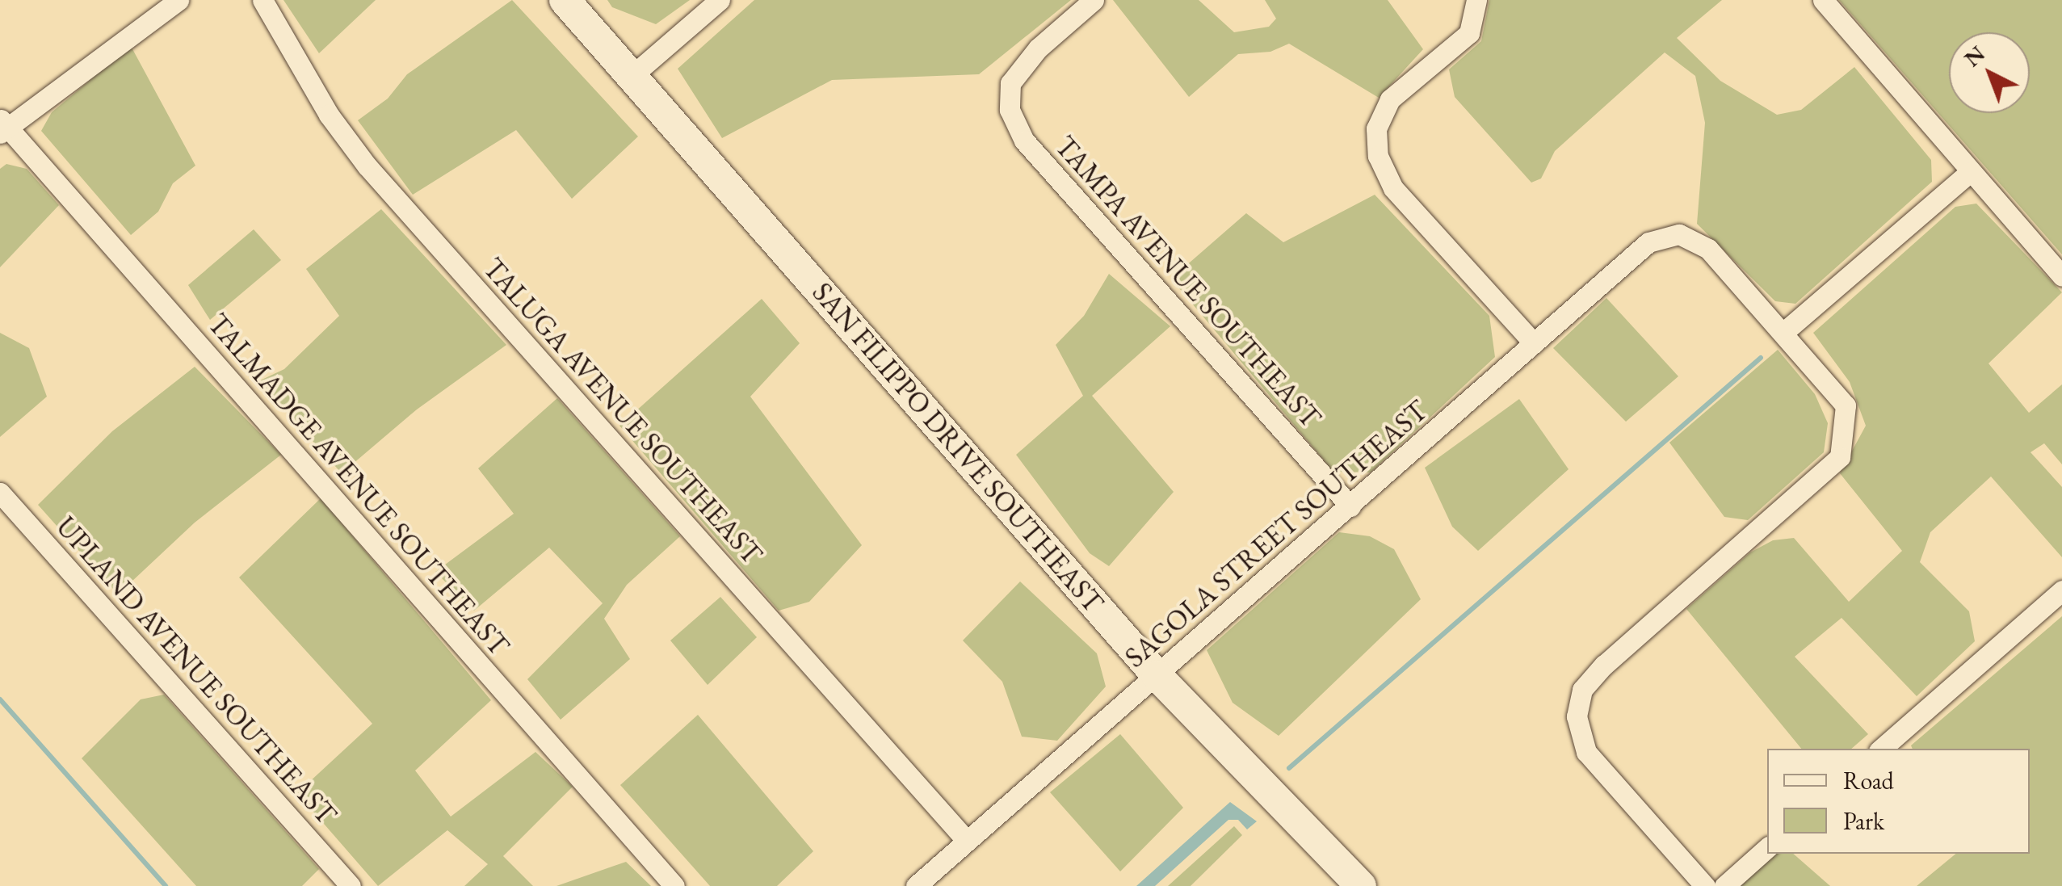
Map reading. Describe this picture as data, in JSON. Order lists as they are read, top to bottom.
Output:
{
  "streets": {
    "street": [
      "TAMPA AVENUE SOUTHEAST",
      "TALUGA AVENUE SOUTHEAST",
      "SAN FILIPPO DRIVE SOUTHEAST",
      "TALMADGE AVENUE SOUTHEAST",
      "SAGOLA STREET SOUTHEAST",
      "UPLAND AVENUE SOUTHEAST"
    ]
  },
  "crossings": [
    ["TAMPA AVENUE SOUTHEAST", "SAGOLA STREET SOUTHEAST"],
    ["TALUGA AVENUE SOUTHEAST", "SAGOLA STREET SOUTHEAST"],
    ["SAN FILIPPO DRIVE SOUTHEAST", "SAGOLA STREET SOUTHEAST"]
  ],
  "legend": ["Road", "Park"],
  "north": "top left"
}
